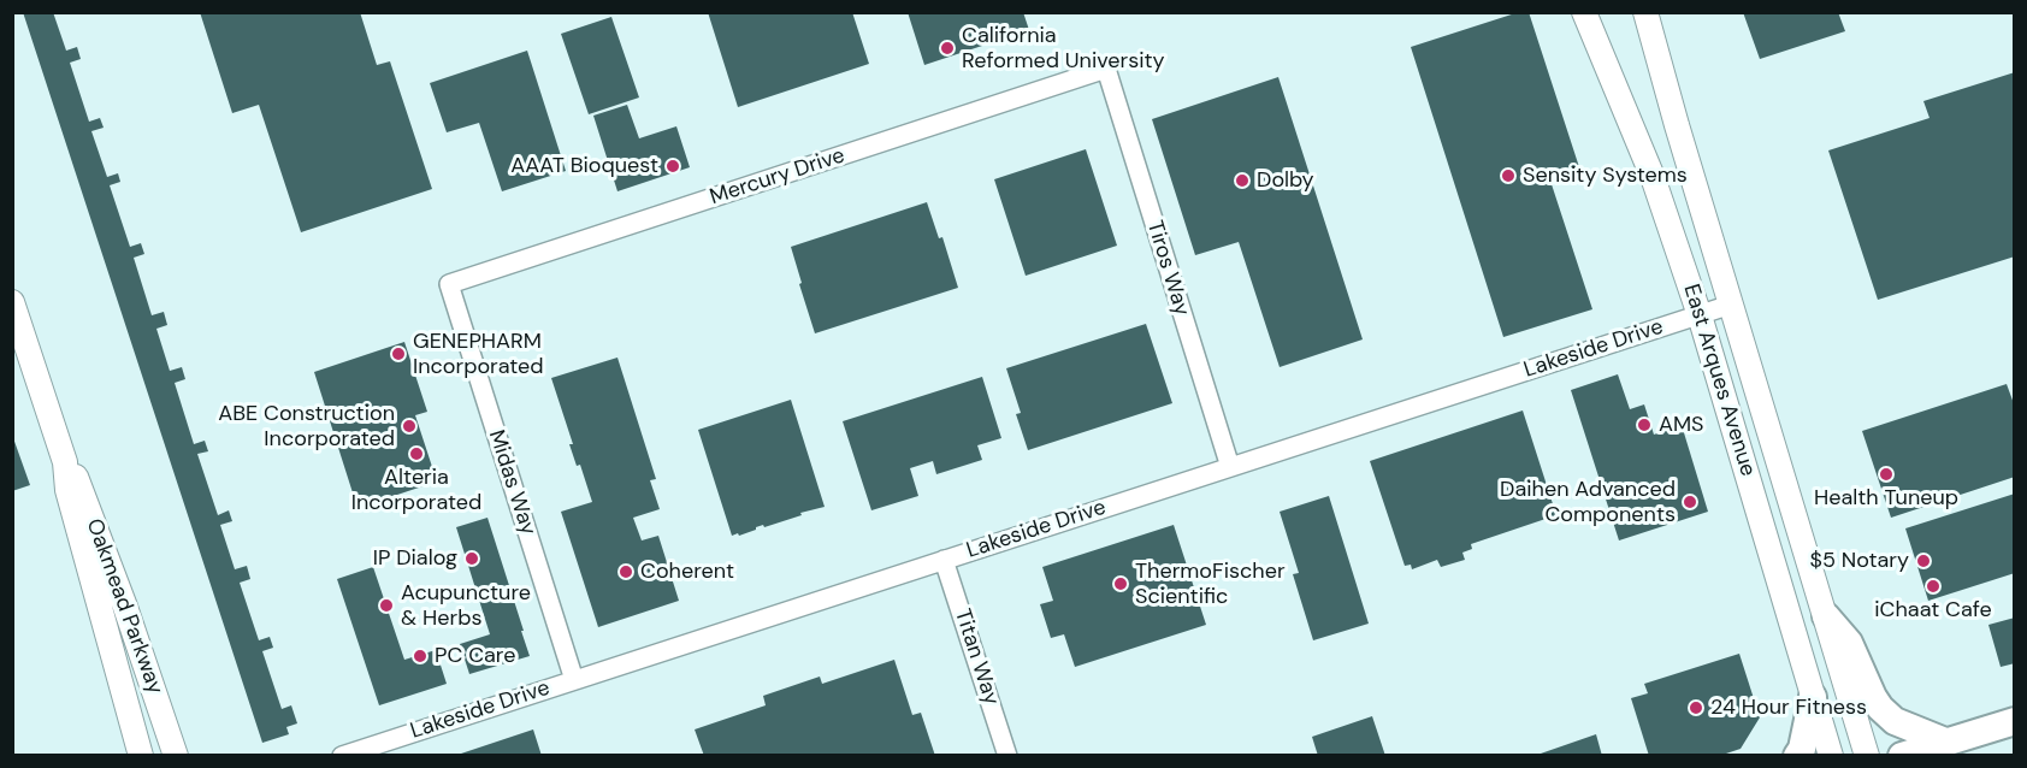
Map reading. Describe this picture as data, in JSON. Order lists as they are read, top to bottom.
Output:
{
  "streets": {
    "main road": ["East Arques Avenue", "Oakmead Parkway"],
    "street": [
      "Mercury Drive",
      "Tiros Way",
      "Lakeside Drive",
      "Midas Way",
      "Titan Way"
    ]
  },
  "crossings": [
    ["Mercury Drive", "Tiros Way"],
    ["Mercury Drive", "Midas Way"],
    ["Tiros Way", "Lakeside Drive"],
    ["Lakeside Drive", "East Arques Avenue"],
    ["Lakeside Drive", "Midas Way"],
    ["Lakeside Drive", "Titan Way"]
  ],
  "places": [
    "California Reformed University",
    "AAAT Bioquest",
    "Sensity Systems",
    "Dolby",
    "GENEPHARM Incorporated",
    "AMS",
    "ABE Construction Incorporated",
    "Alteria Incorporated",
    "Health Tuneup",
    "Daihen Advanced Components",
    "IP Dialog",
    "$5 Notary",
    "Coherent",
    "ThermoFischer Scientific",
    "iChaat Cafe",
    "Acupuncture & Herbs",
    "PC Care",
    "24 Hour Fitness"
  ]
}
